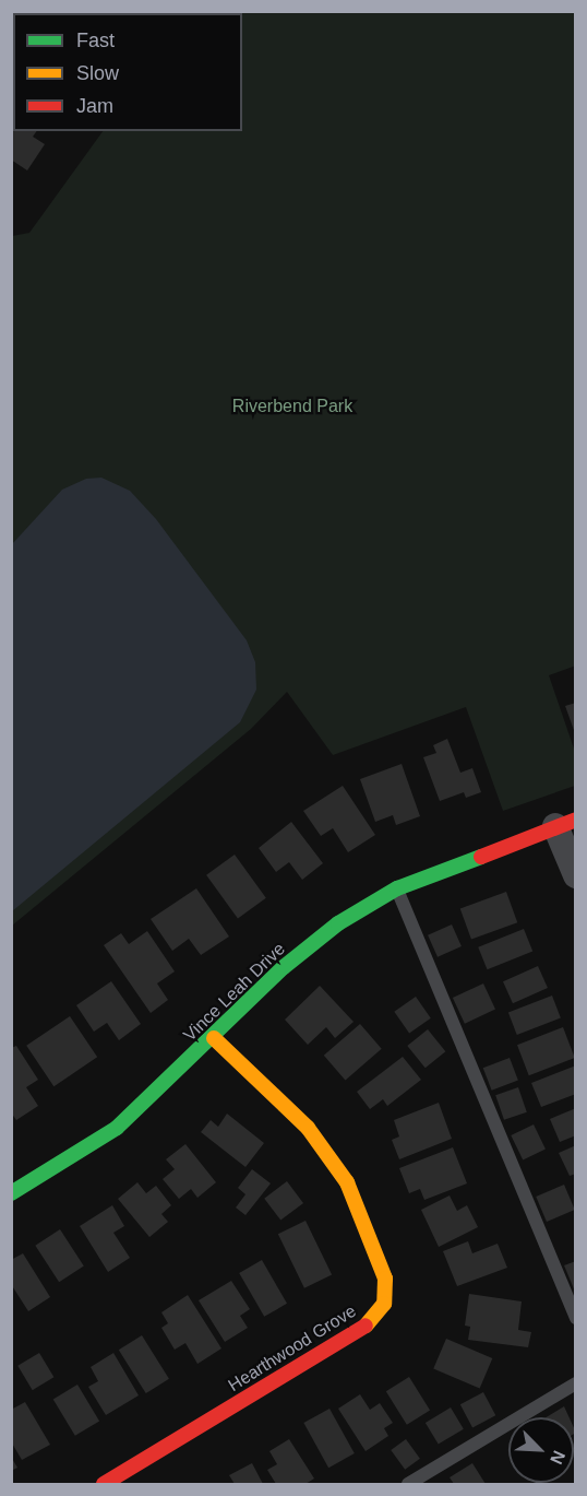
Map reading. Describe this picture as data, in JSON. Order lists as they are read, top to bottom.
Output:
{
  "streets": {
    "street": ["Vince Leah Drive", "Hearthwood Grove"]
  },
  "crossings": [
    ["Vince Leah Drive", "Hearthwood Grove"]
  ],
  "parks": ["Riverbend Park"],
  "legend": ["Fast", "Slow", "Jam"],
  "north": "bottom right"
}
